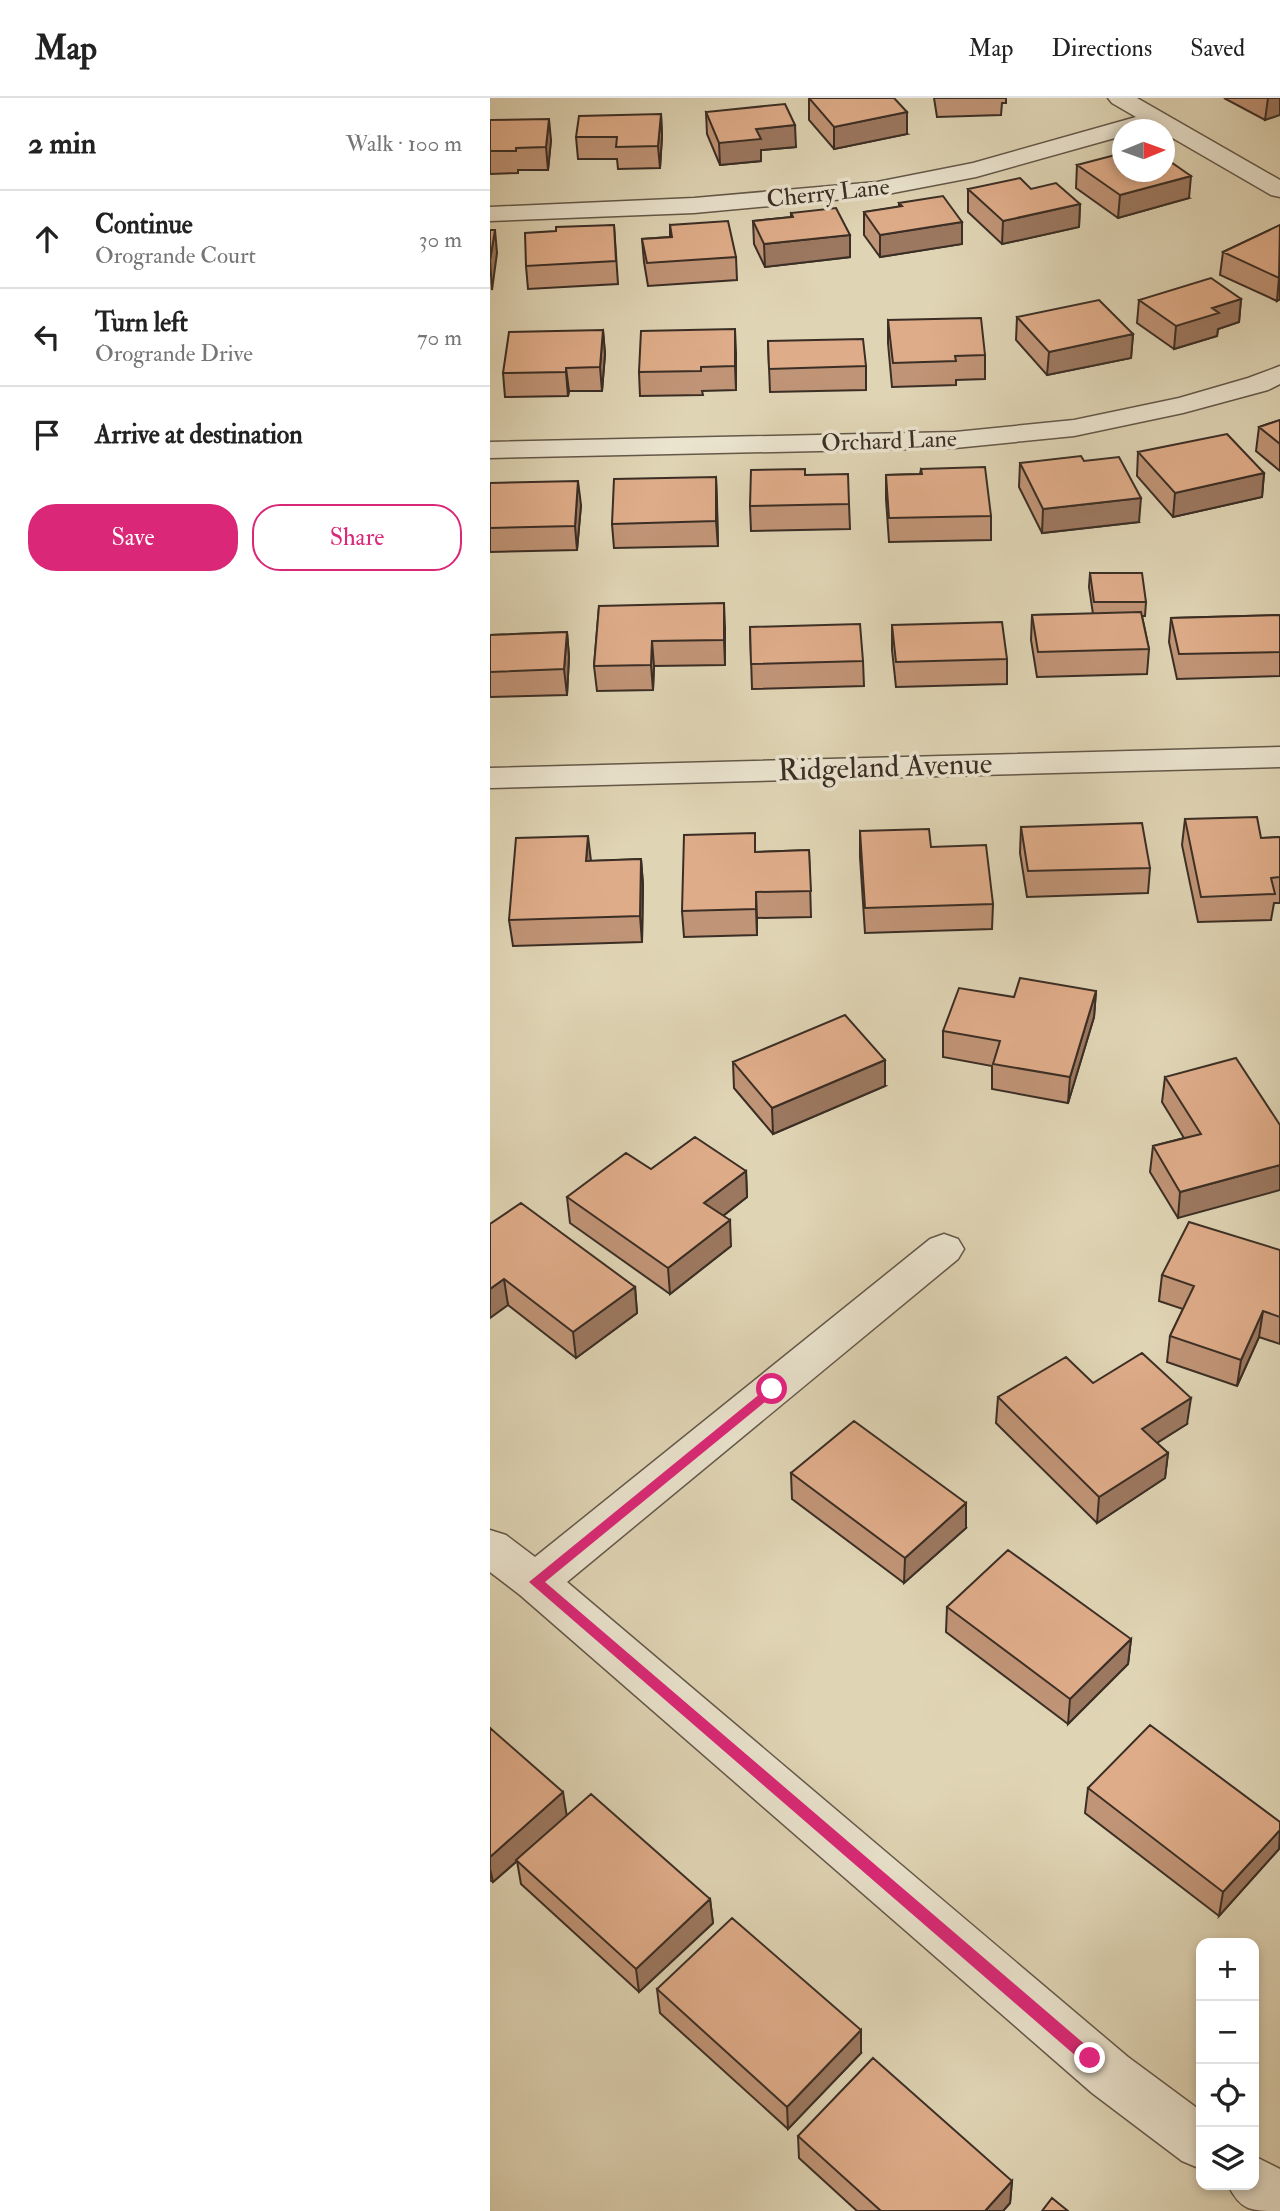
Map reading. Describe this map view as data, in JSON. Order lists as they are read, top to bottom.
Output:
{
  "streets": {
    "street": ["Cherry Lane", "Orchard Lane", "Ridgeland Avenue"]
  },
  "north": "right",
  "page": {
    "header": "Map",
    "nav": ["Map", "Directions", "Saved"],
    "heading": ["2 min", "Walk · 100 m"],
    "list": [
      ["Continue", "Orogrande Court", "30 m"],
      ["Turn left", "Orogrande Drive", "70 m"],
      "Arrive at destination"
    ],
    "buttons": ["Save", "Share"],
    "map_buttons": ["+", "−"]
  }
}
